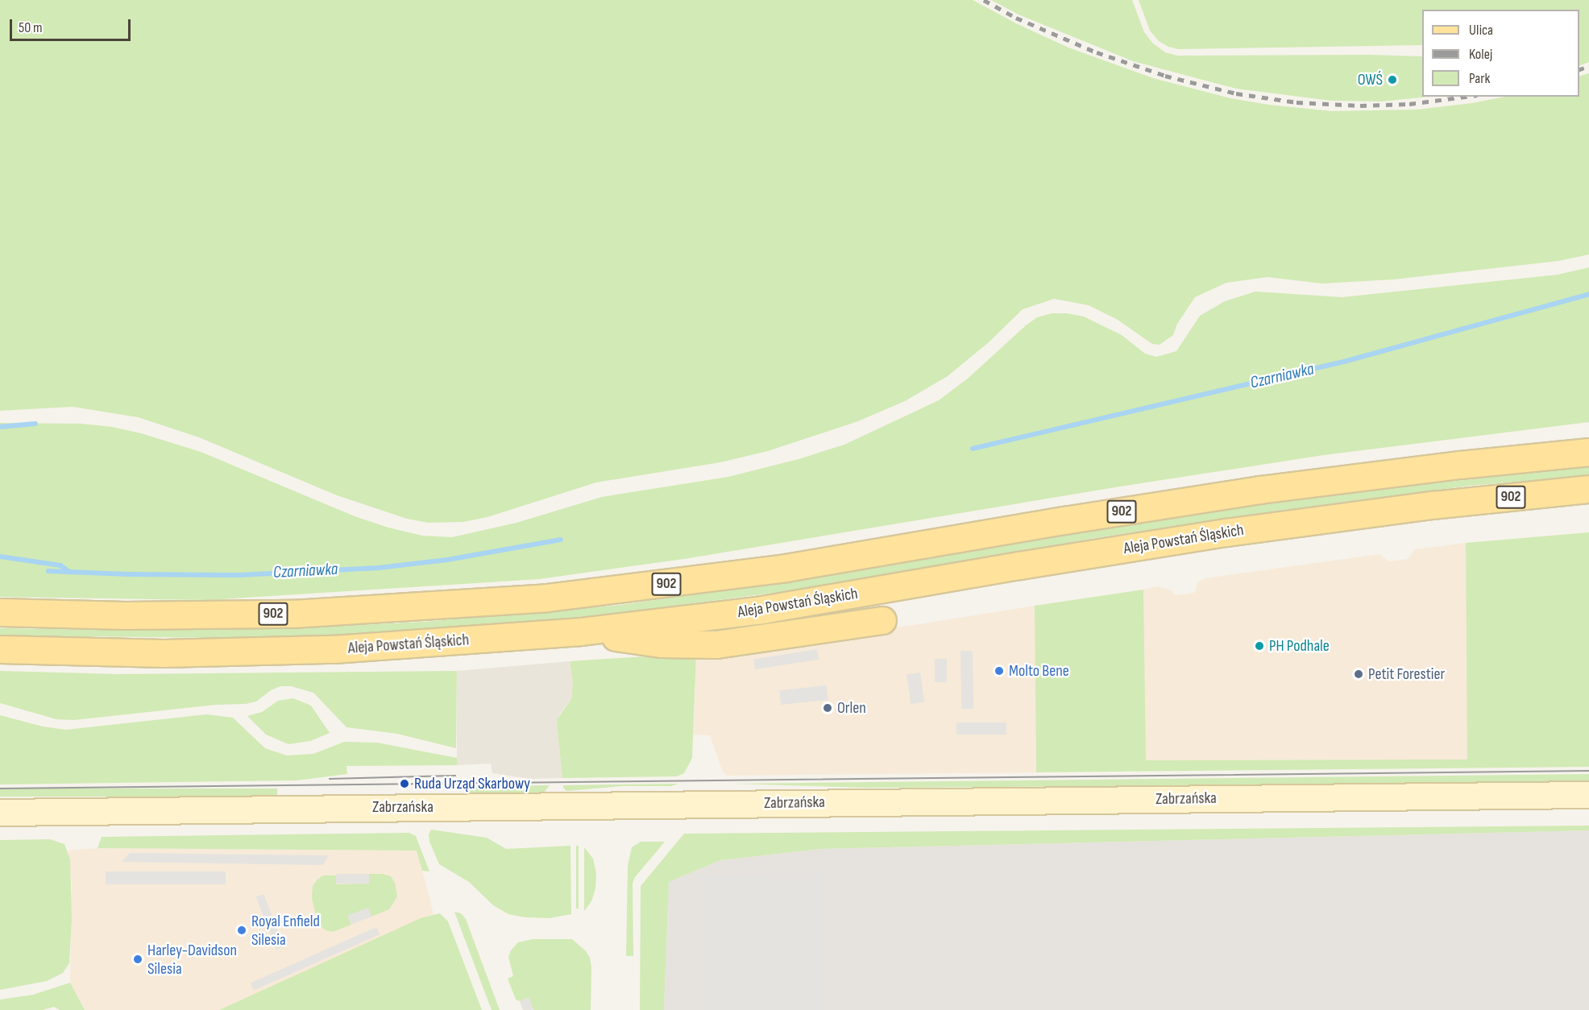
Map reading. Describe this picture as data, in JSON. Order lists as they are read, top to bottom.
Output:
{
  "streets": {
    "main road": ["902", "Aleja Powstań Śląskich", "Zabrzańska"]
  },
  "water": ["Czarniawka"],
  "places": [
    "OWŚ",
    "PH Podhale",
    "Molto Bene",
    "Petit Forestier",
    "Orlen",
    "Ruda Urząd Skarbowy",
    "Royal Enfield Silesia",
    "Harley-Davidson Silesia"
  ],
  "legend": ["Ulica", "Kolej", "Park"],
  "scale_bar": "50 m"
}
